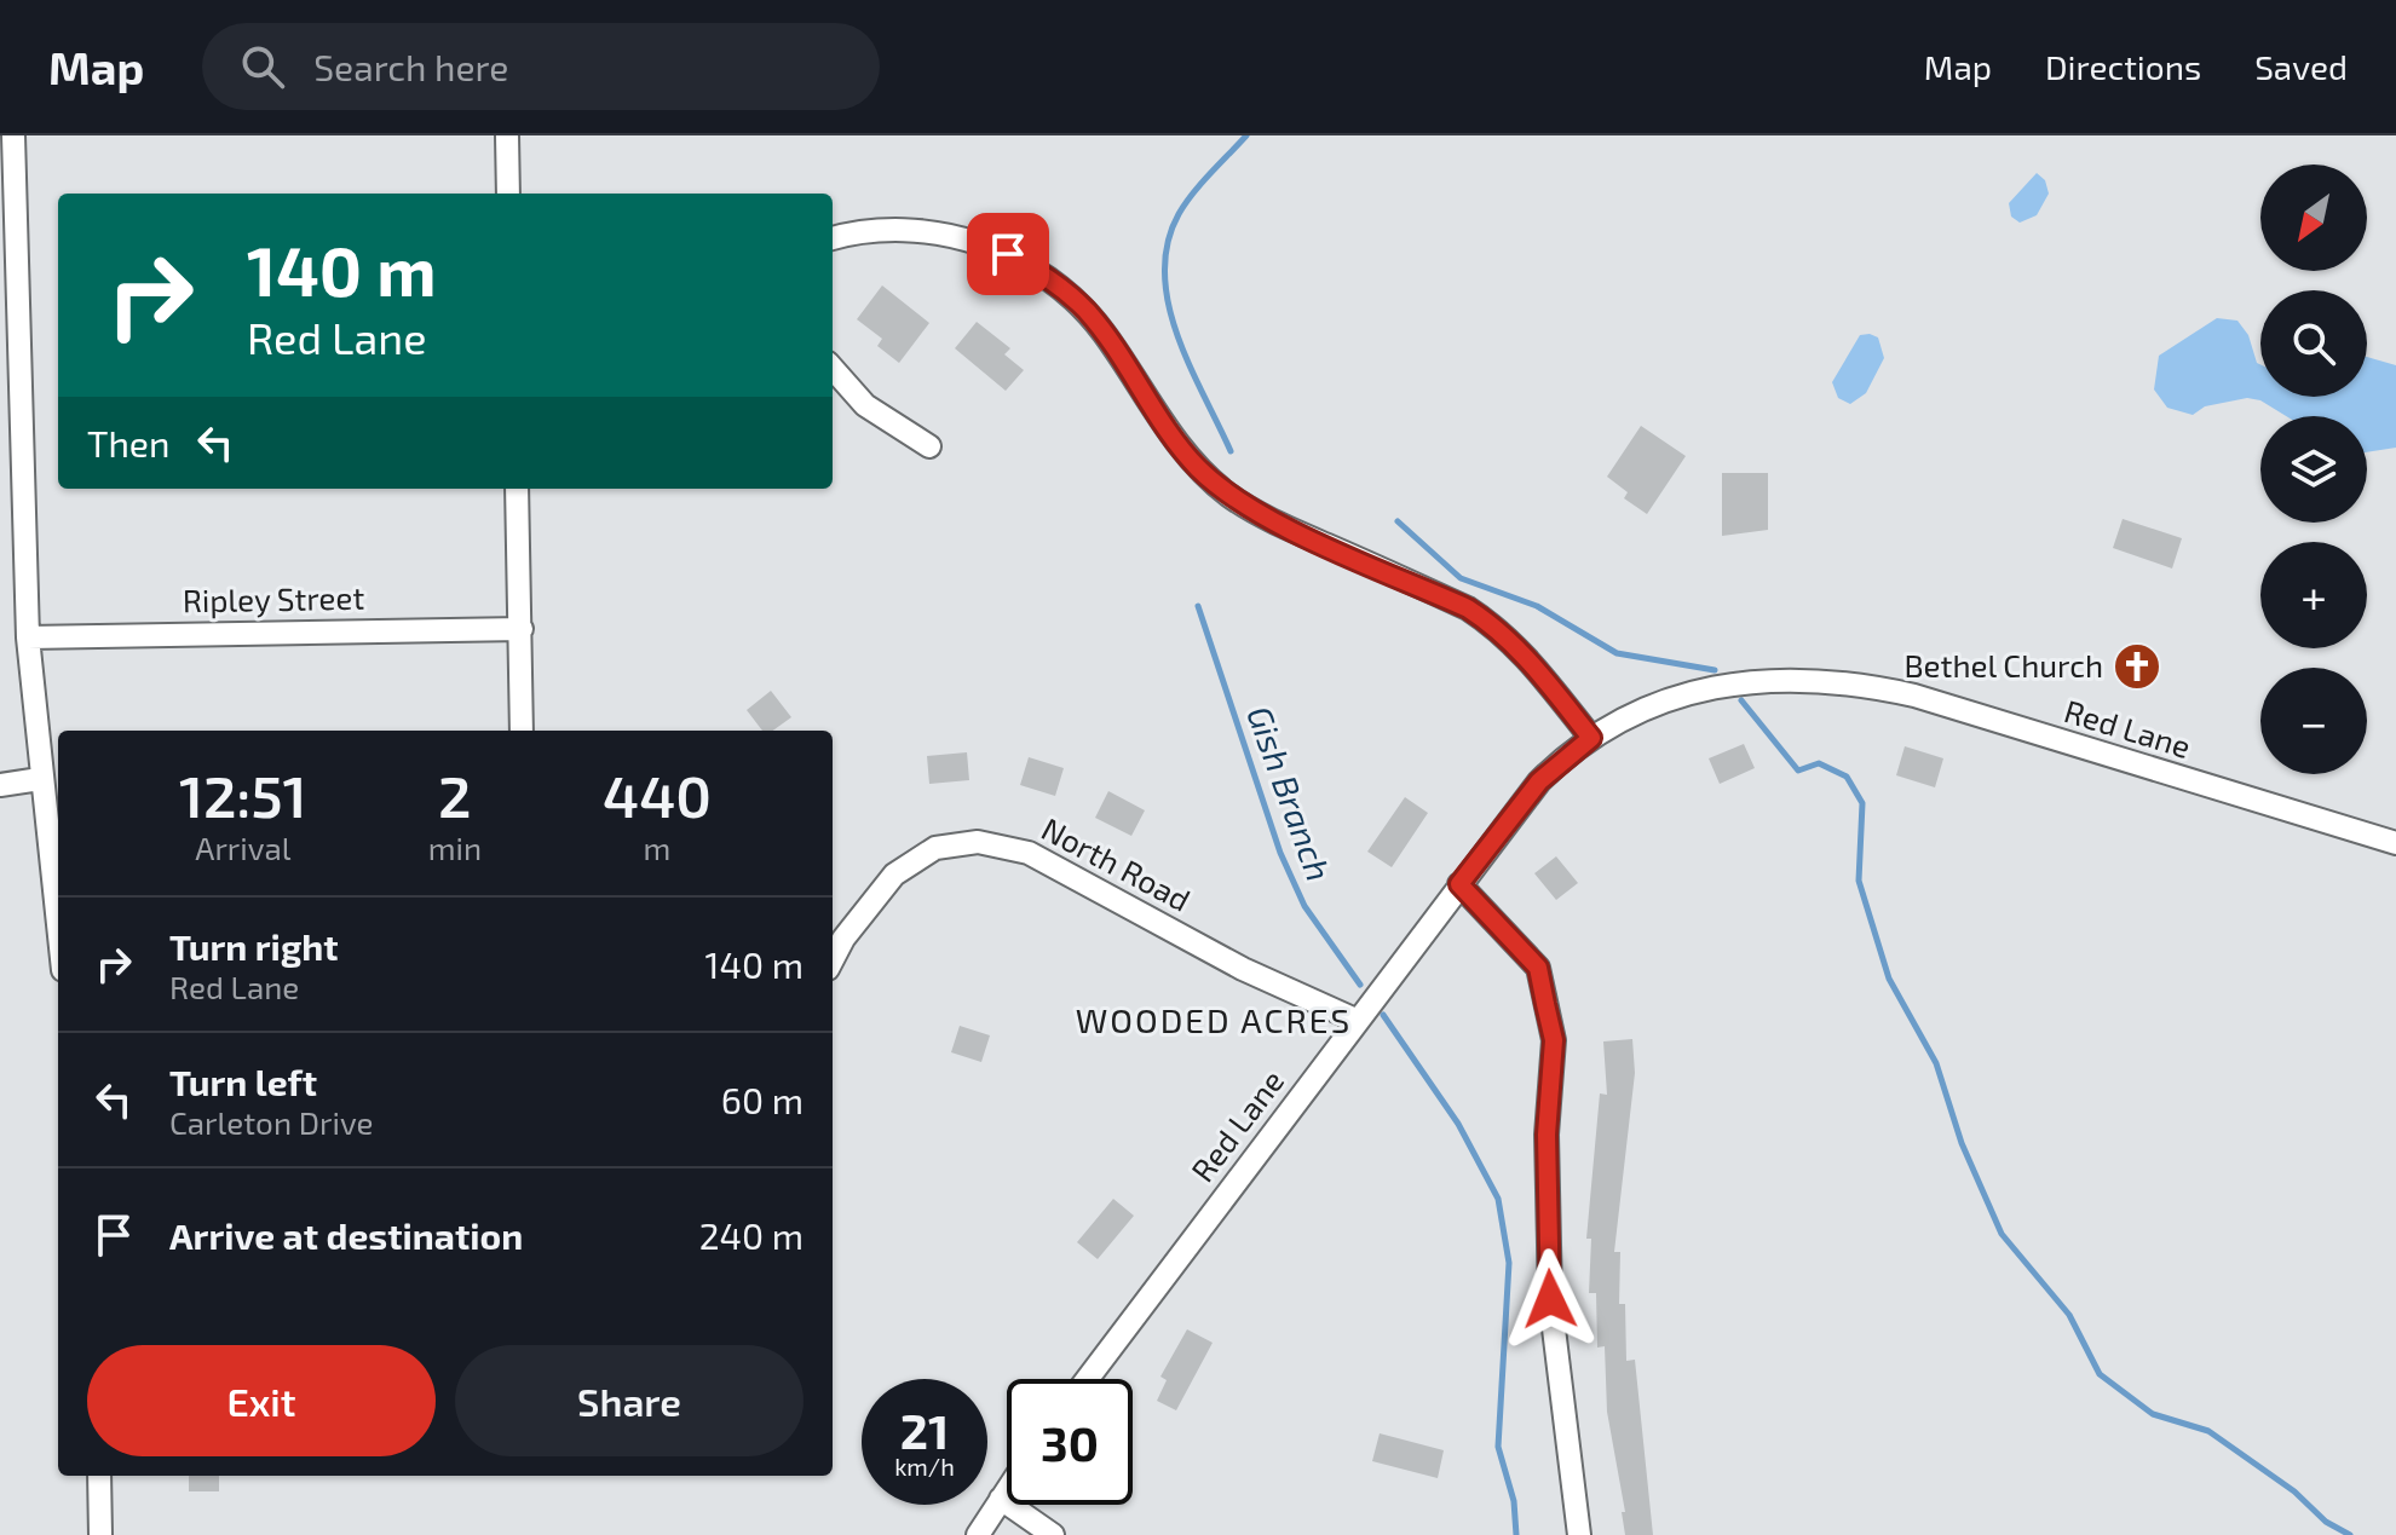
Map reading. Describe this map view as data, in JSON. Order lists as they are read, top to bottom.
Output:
{
  "streets": {
    "street": ["Ripley Street", "Red Lane", "North Road"]
  },
  "crossings": [
    ["Red Lane", "North Road"]
  ],
  "districts": ["WOODED ACRES"],
  "water": ["Gish Branch"],
  "places": {
    "church": ["Bethel Church"]
  },
  "north": "bottom left",
  "page": {
    "header": "Map",
    "search": "Search here",
    "nav": ["Map", "Directions", "Saved"],
    "map_buttons": ["+", "−"],
    "turn": ["140 m", "Red Lane"],
    "then": "Then",
    "eta": [
      "12:51",
      "Arrival",
      "2",
      "min",
      "440",
      "m"
    ],
    "list": [
      {
        "name": "Turn right",
        "note": "Red Lane",
        "value": "140 m"
      },
      {
        "name": "Turn left",
        "note": "Carleton Drive",
        "value": "60 m"
      },
      {
        "name": "Arrive at destination",
        "value": "240 m"
      }
    ],
    "buttons": ["Exit", "Share"],
    "speed": "21 km/h",
    "limit": "30"
  }
}
